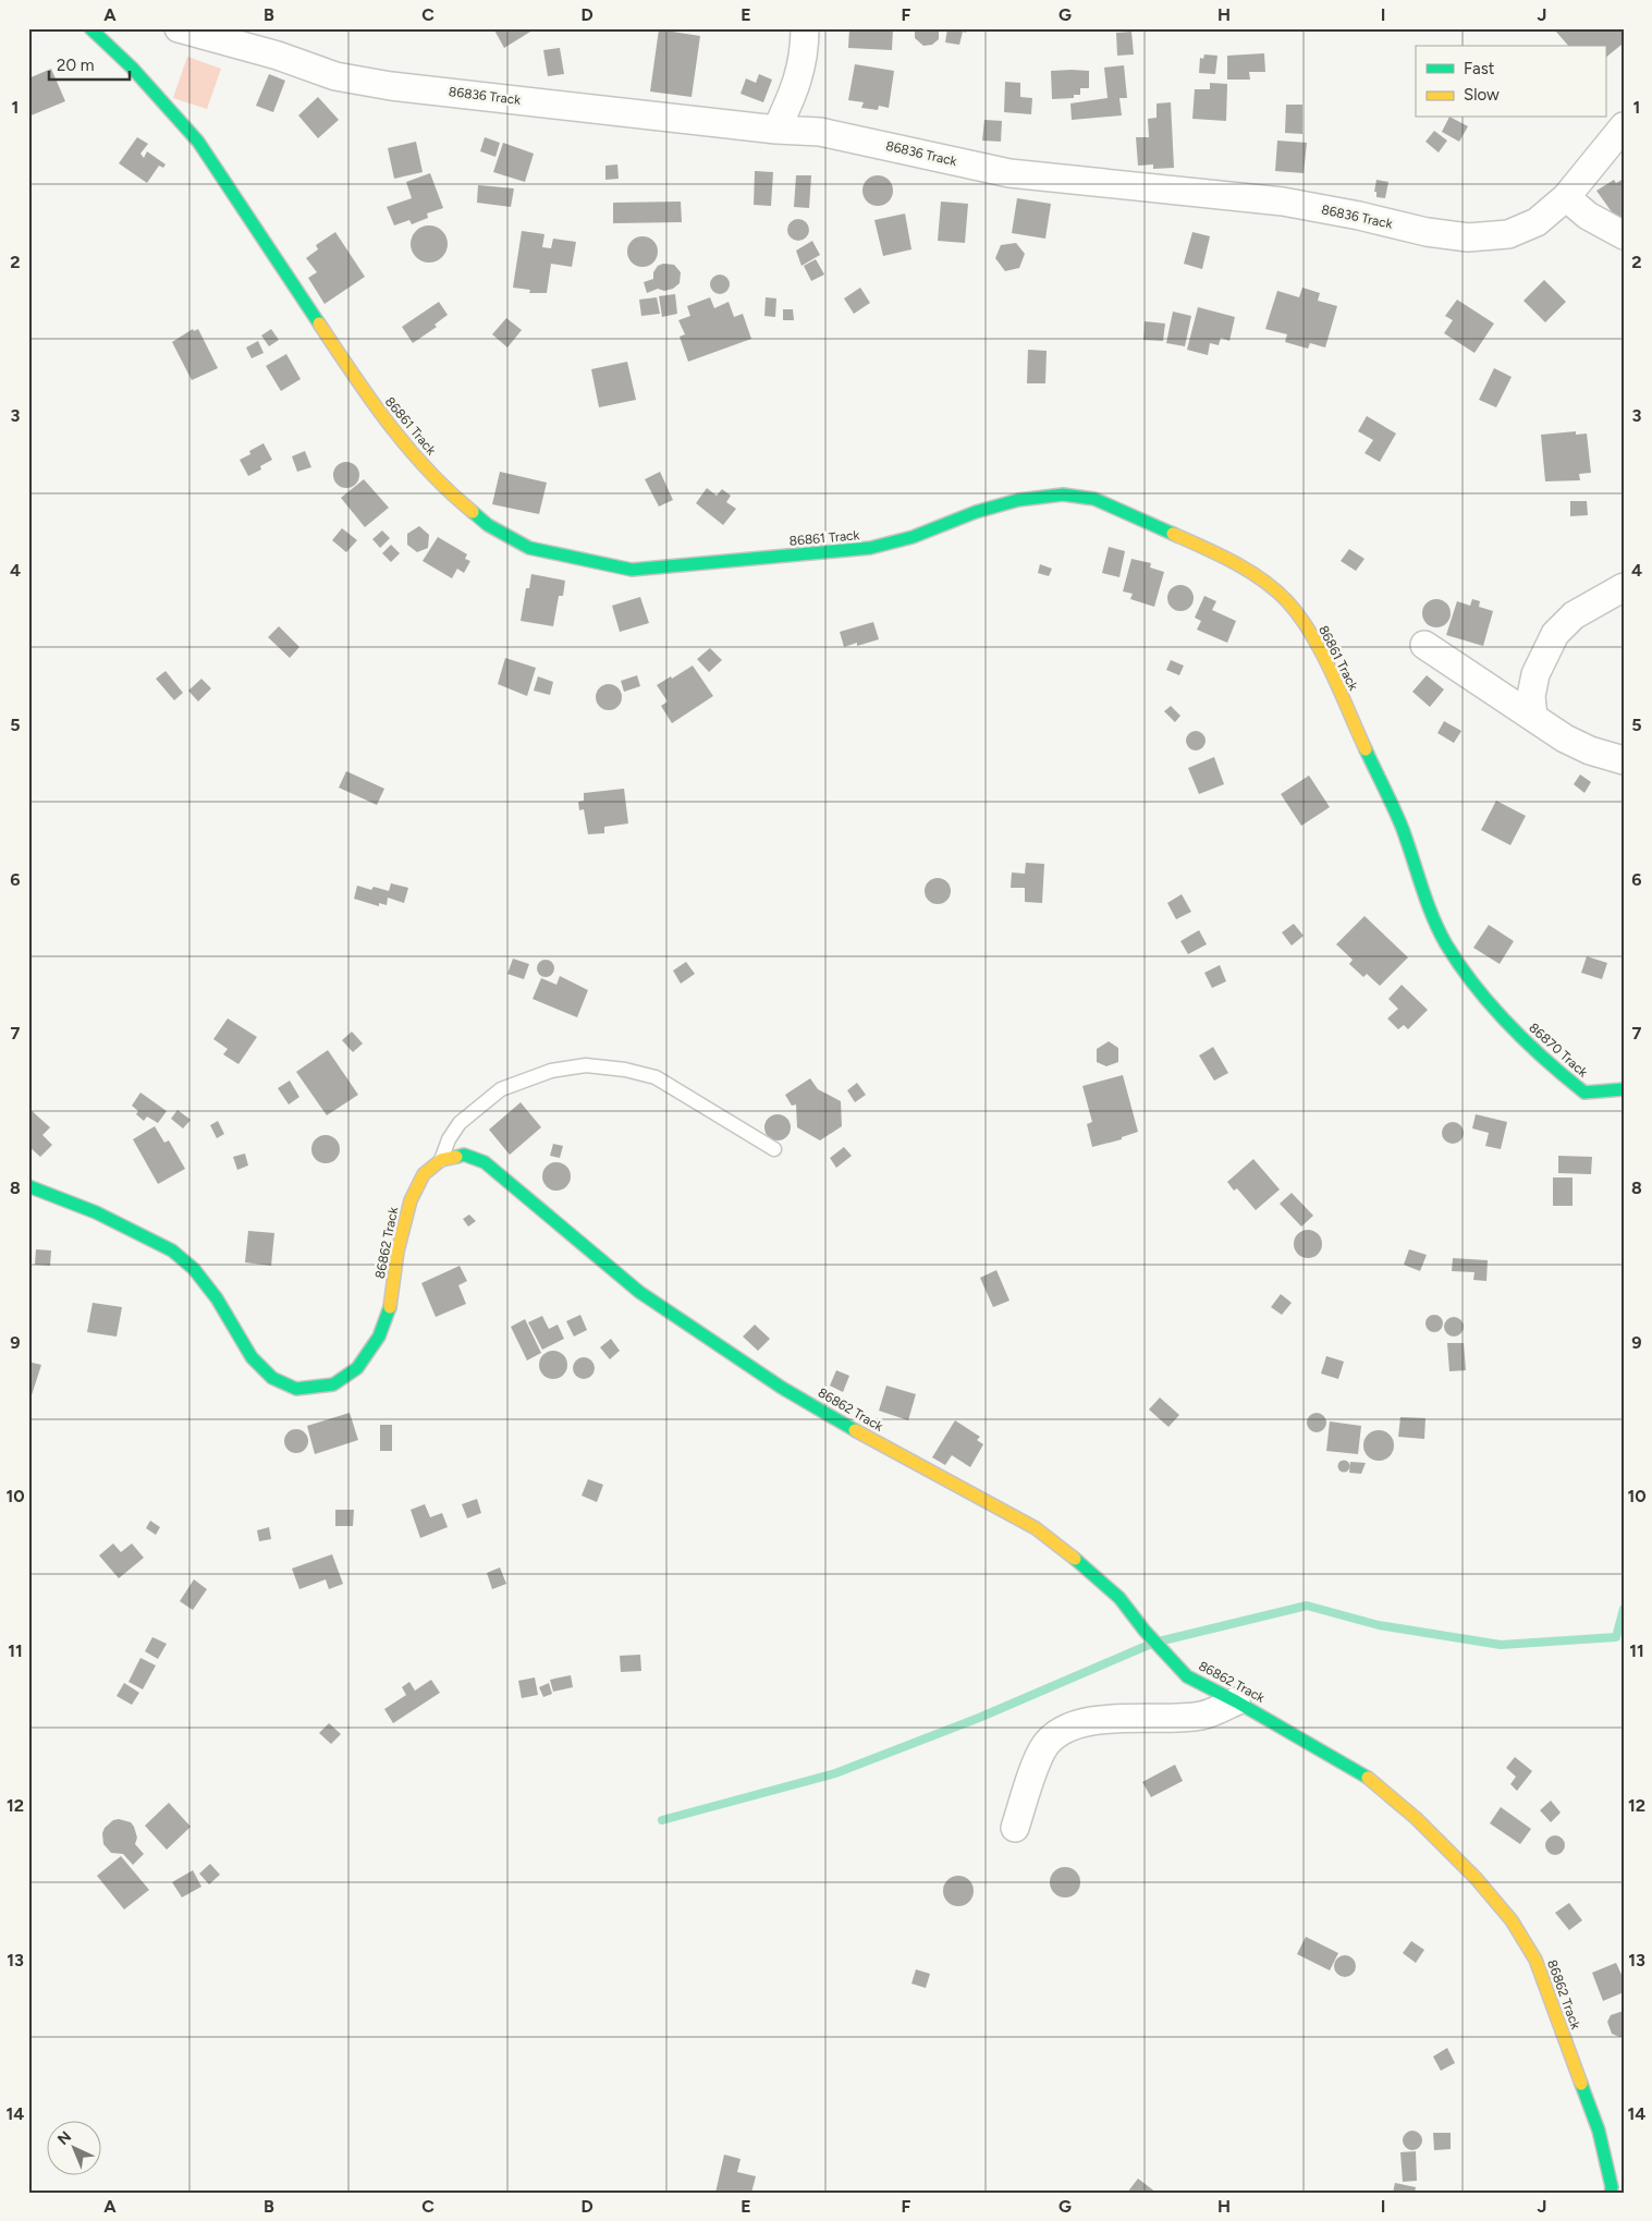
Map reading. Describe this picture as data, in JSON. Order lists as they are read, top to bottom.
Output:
{
  "streets": {
    "street": [
      "86836 Track",
      "86861 Track",
      "86870 Track",
      "86862 Track"
    ]
  },
  "crossings": [
    ["86861 Track", "86870 Track"]
  ],
  "legend": ["Fast", "Slow"],
  "scale_bar": "20 m",
  "north": "top left",
  "grid": {
    "columns": [
      "A",
      "B",
      "C",
      "D",
      "E",
      "F",
      "G",
      "H",
      "I",
      "J"
    ],
    "rows": [
      "1",
      "2",
      "3",
      "4",
      "5",
      "6",
      "7",
      "8",
      "9",
      "10",
      "11",
      "12",
      "13",
      "14"
    ]
  }
}
